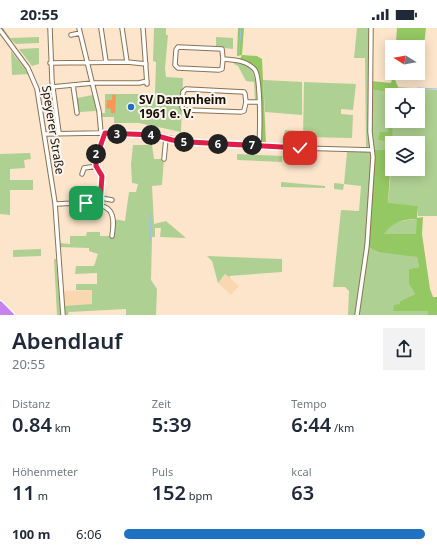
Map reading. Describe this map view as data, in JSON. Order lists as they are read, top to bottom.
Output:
{
  "streets": {
    "street": ["Speyerer Straße"]
  },
  "places": ["SV Dammheim 1961 e. V."],
  "north": "left",
  "page": {
    "status": "20:55",
    "pins": [
      "3",
      "4",
      "5",
      "6",
      "7",
      "2"
    ],
    "heading": ["Abendlauf", "20:55"],
    "stats": [
      ["Distanz", "0.84 km"],
      ["Zeit", "5:39"],
      ["Tempo", "6:44 /km"],
      ["Höhenmeter", "11 m"],
      ["Puls", "152 bpm"],
      ["kcal", "63"]
    ],
    "list": [
      {
        "name": "100 m",
        "note": "6:06"
      }
    ]
  }
}
